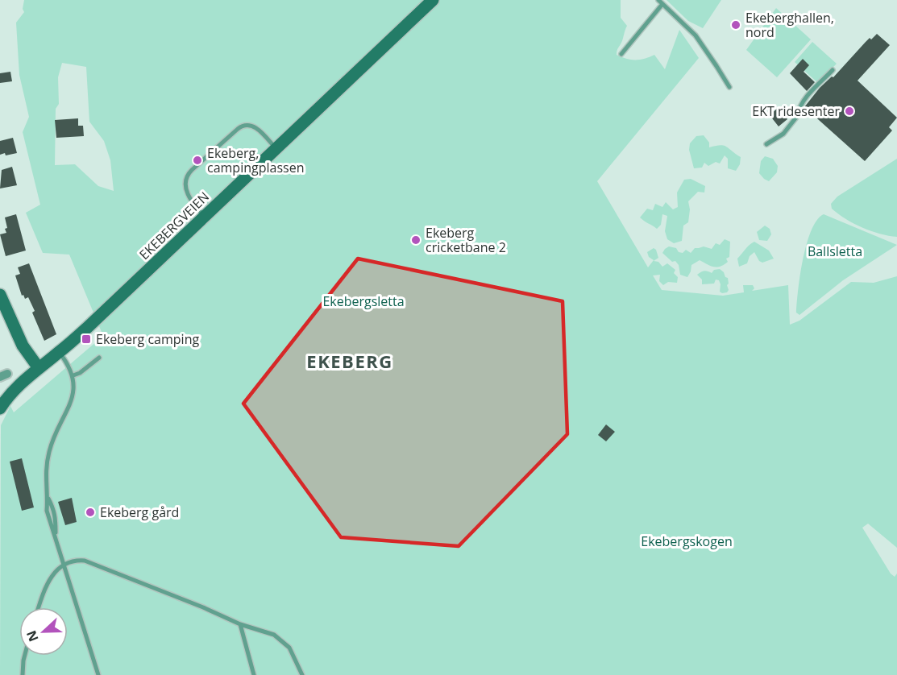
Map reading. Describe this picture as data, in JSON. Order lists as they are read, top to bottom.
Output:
{
  "streets": {
    "street": ["EKEBERGVEIEN"]
  },
  "districts": ["EKEBERG"],
  "parks": ["Ballsletta", "Ekebergsletta", "Ekebergskogen"],
  "places": {
    "other": [
      "Ekeberghallen, nord",
      "EKT ridesenter",
      "Ekeberg, campingplassen",
      "Ekeberg cricketbane 2",
      "Ekeberg gård"
    ],
    "transit": ["Ekeberg camping"]
  },
  "north": "left"
}
